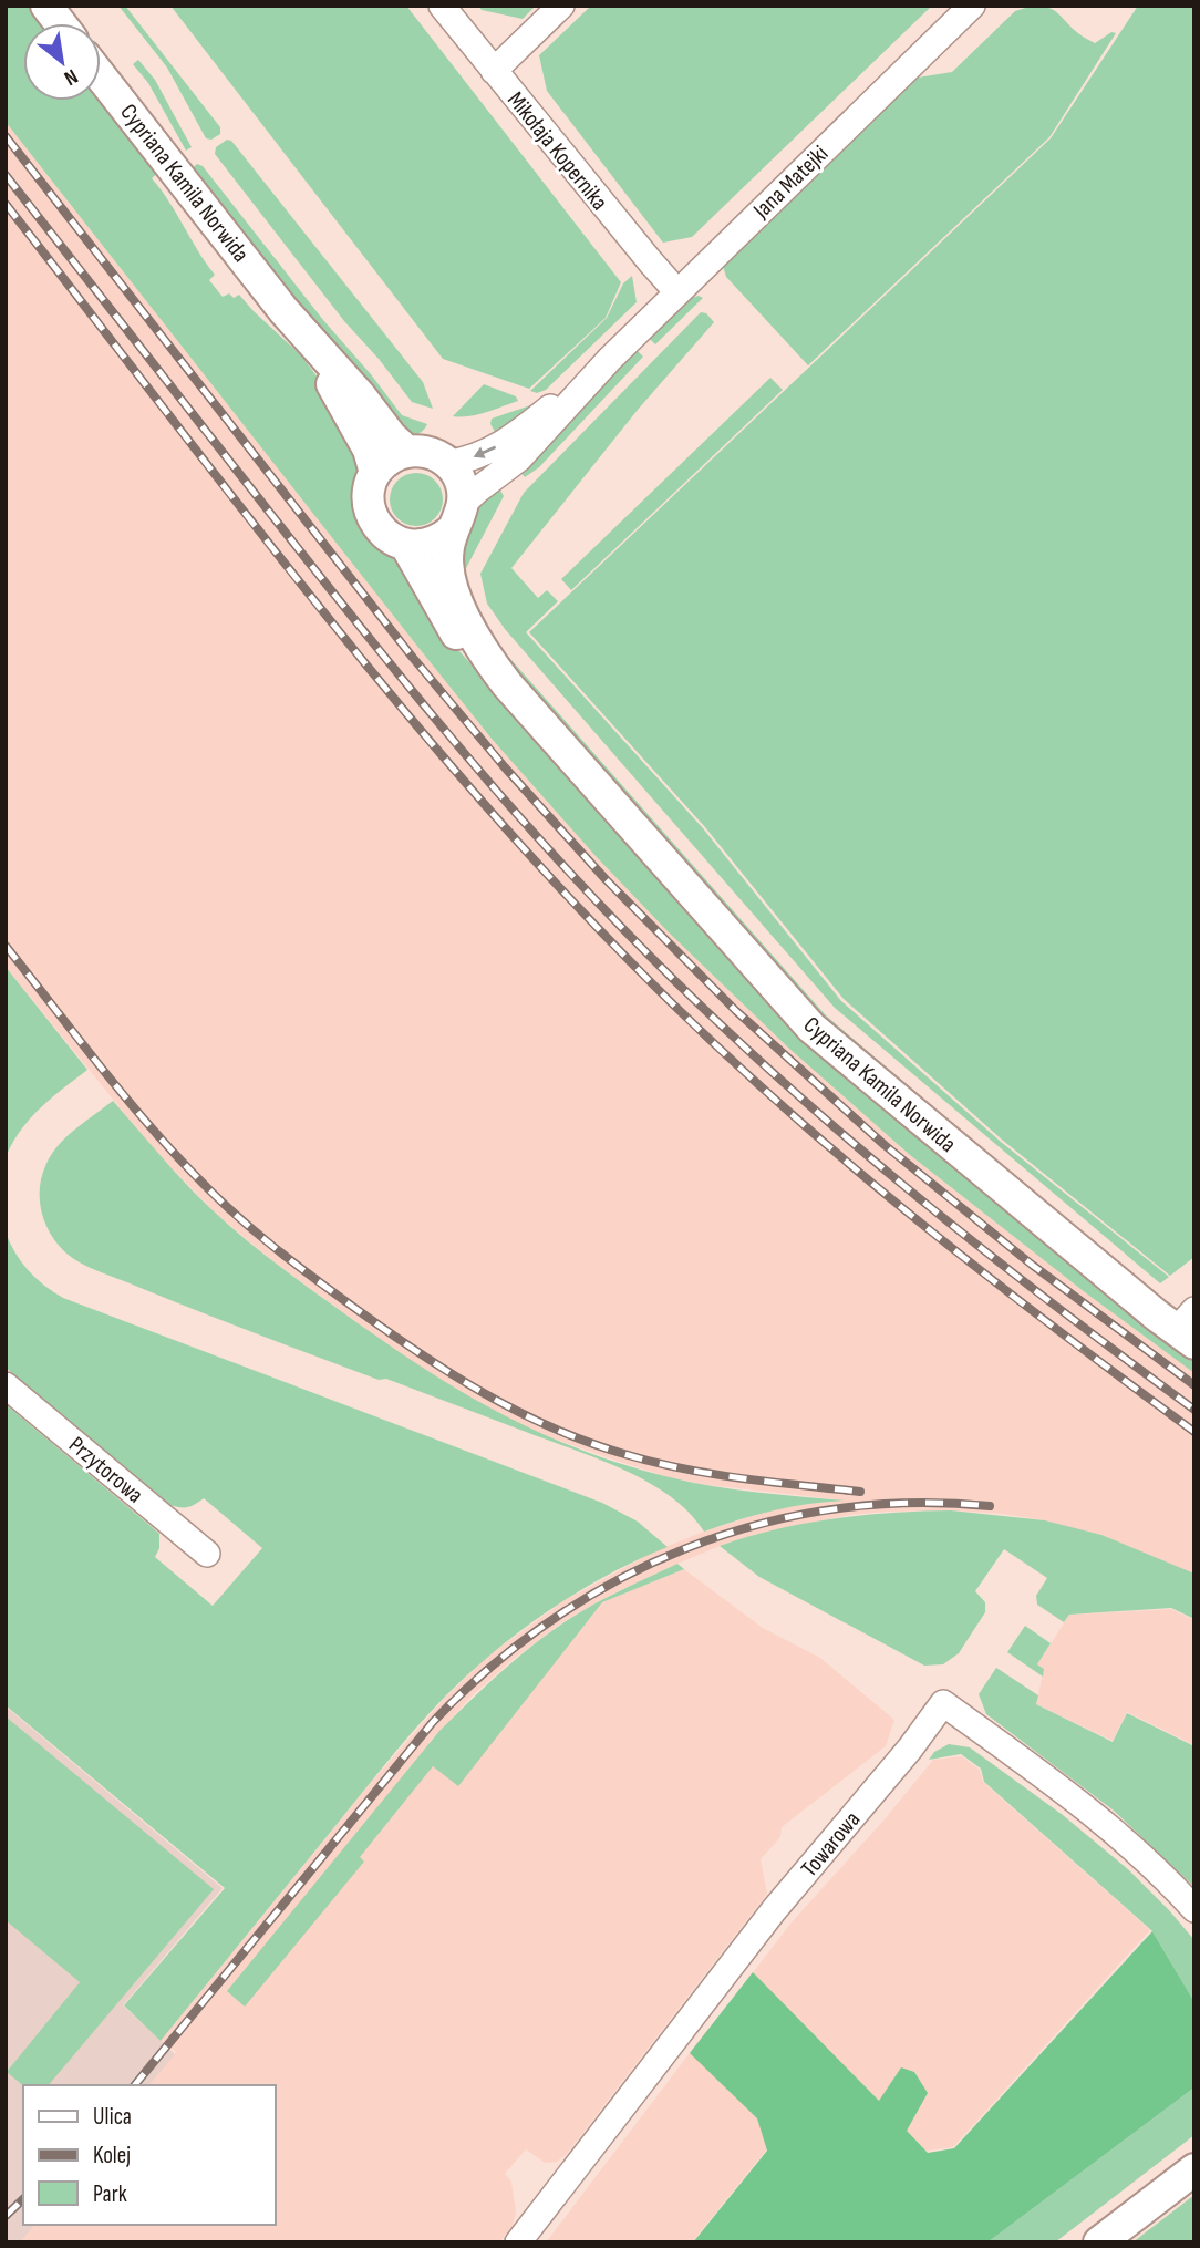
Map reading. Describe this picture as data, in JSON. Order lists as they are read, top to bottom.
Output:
{
  "streets": {
    "street": [
      "Mikołaja Kopernika",
      "Jana Matejki",
      "Cypriana Kamila Norwida",
      "Przytorowa",
      "Towarowa"
    ]
  },
  "crossings": [
    ["Mikołaja Kopernika", "Jana Matejki"],
    ["Jana Matejki", "Cypriana Kamila Norwida"]
  ],
  "legend": ["Ulica", "Kolej", "Park"],
  "north": "bottom right"
}
